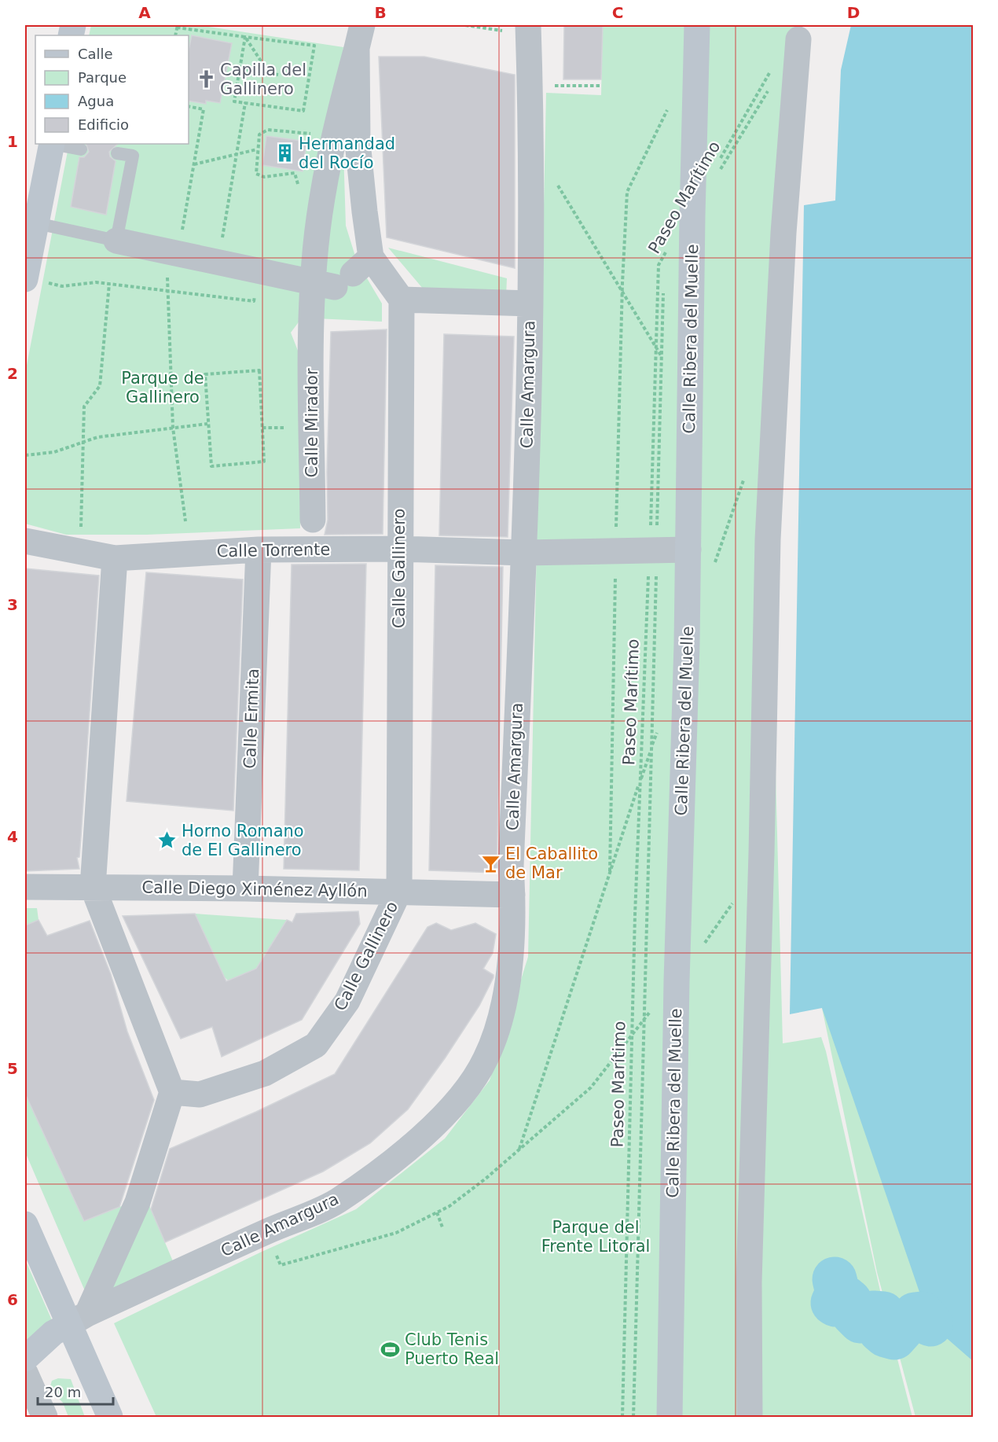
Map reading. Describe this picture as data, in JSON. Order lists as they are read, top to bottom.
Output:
{
  "streets": {
    "street": [
      "Calle Ribera del Muelle",
      "Calle Amargura",
      "Calle Mirador",
      "Calle Torrente",
      "Calle Gallinero",
      "Calle Ermita",
      "Calle Diego Ximénez Ayllón"
    ],
    "path": ["Paseo Marítimo"]
  },
  "crossings": [
    ["Paseo Marítimo", "Calle Torrente"],
    ["Calle Ribera del Muelle", "Calle Torrente"],
    ["Calle Amargura", "Calle Torrente"],
    ["Calle Amargura", "Calle Diego Ximénez Ayllón"],
    ["Calle Torrente", "Calle Gallinero"],
    ["Calle Torrente", "Calle Ermita"],
    ["Calle Gallinero", "Calle Diego Ximénez Ayllón"],
    ["Calle Ermita", "Calle Diego Ximénez Ayllón"]
  ],
  "parks": ["Parque de Gallinero", "Parque del Frente Litoral"],
  "places": {
    "church": ["Capilla del Gallinero"],
    "building": ["Hermandad del Rocío"],
    "place": ["Horno Romano de El Gallinero"],
    "bar": ["El Caballito de Mar"],
    "sports": ["Club Tenis Puerto Real"]
  },
  "legend": [
    "Calle",
    "Parque",
    "Agua",
    "Edificio"
  ],
  "scale_bar": "20 m",
  "grid": {
    "columns": [
      "A",
      "B",
      "C",
      "D"
    ],
    "rows": [
      "1",
      "2",
      "3",
      "4",
      "5",
      "6"
    ]
  }
}
